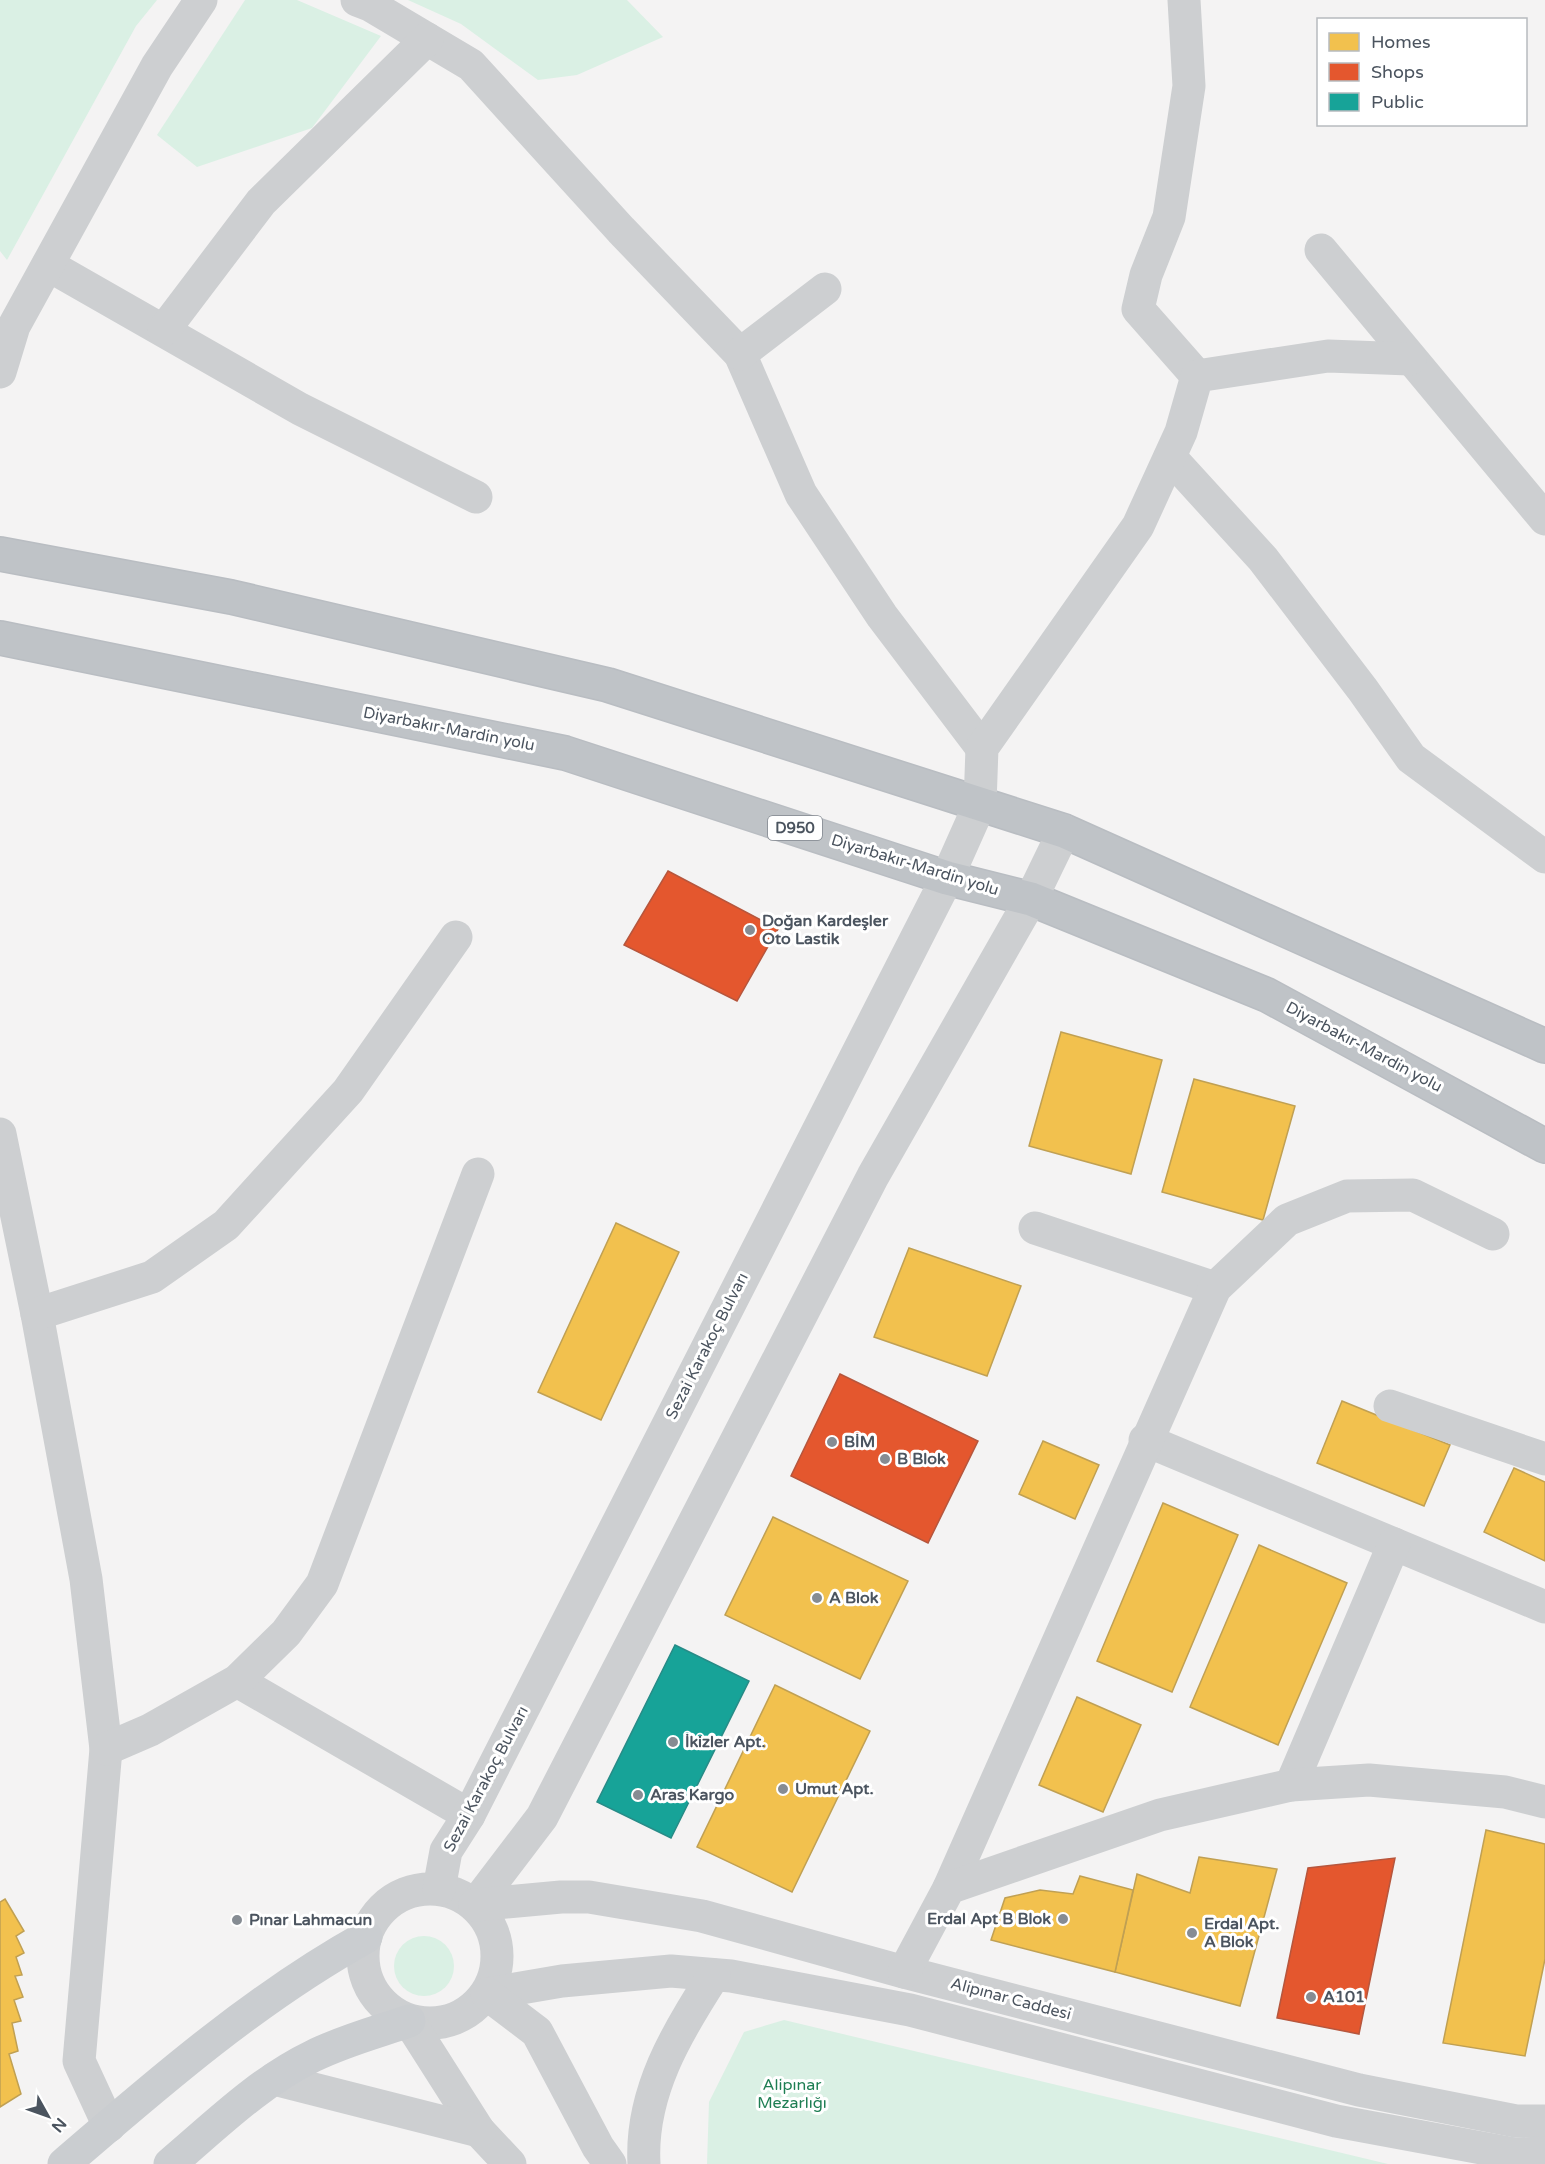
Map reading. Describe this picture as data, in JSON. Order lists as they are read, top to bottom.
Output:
{
  "streets": {
    "highway": ["Diyarbakır-Mardin yolu", "D950"],
    "street": ["Sezai Karakoç Bulvarı", "Alipınar Caddesi"]
  },
  "crossings": [
    ["Diyarbakır-Mardin yolu", "Sezai Karakoç Bulvarı"],
    ["Sezai Karakoç Bulvarı", "Alipınar Caddesi"]
  ],
  "parks": ["Alipınar Mezarlığı"],
  "places": [
    "Doğan Kardeşler Oto Lastik",
    "BİM",
    "B Blok",
    "A Blok",
    "İkizler Apt.",
    "Umut Apt.",
    "Aras Kargo",
    "Erdal Apt B Blok",
    "Pınar Lahmacun",
    "Erdal Apt. A Blok",
    "A101"
  ],
  "legend": ["Homes", "Shops", "Public"],
  "north": "bottom right"
}
